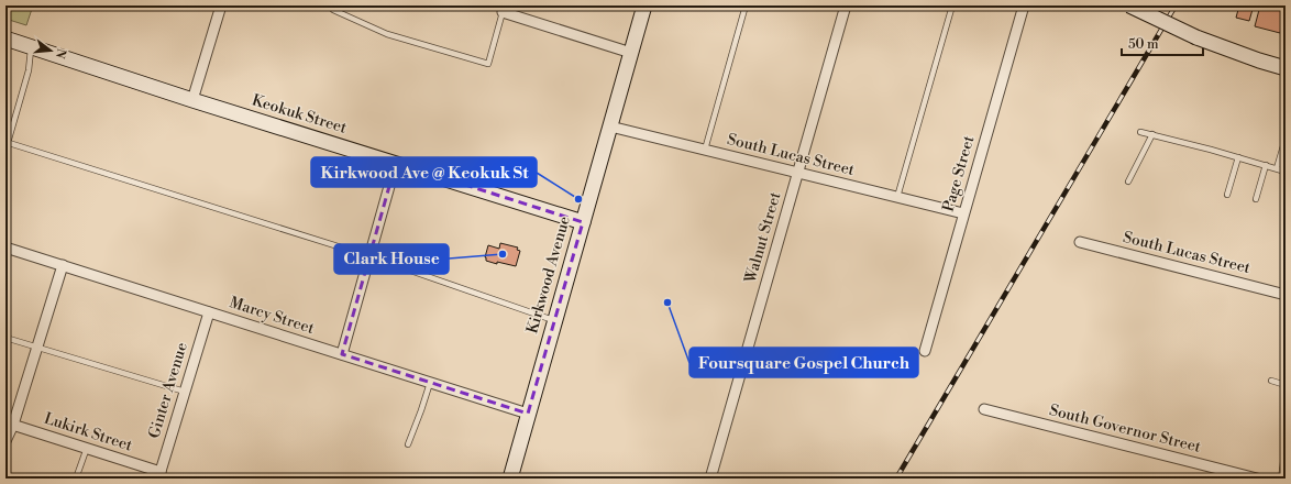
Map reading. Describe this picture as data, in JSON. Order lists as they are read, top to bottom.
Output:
{
  "streets": {
    "main road": ["Keokuk Street", "Kirkwood Avenue"],
    "street": [
      "South Lucas Street",
      "Page Street",
      "Walnut Street",
      "Marcy Street",
      "Ginter Avenue",
      "South Governor Street",
      "Lukirk Street"
    ]
  },
  "crossings": [
    ["Keokuk Street", "Kirkwood Avenue"],
    ["South Lucas Street", "Page Street"],
    ["South Lucas Street", "Walnut Street"],
    ["South Lucas Street", "Kirkwood Avenue"],
    ["Kirkwood Avenue", "Marcy Street"],
    ["Marcy Street", "Ginter Avenue"],
    ["Ginter Avenue", "Lukirk Street"]
  ],
  "places": ["Kirkwood Ave @ Keokuk St", "Clark House", "Foursquare Gospel Church"],
  "scale_bar": "50 m",
  "north": "right"
}
